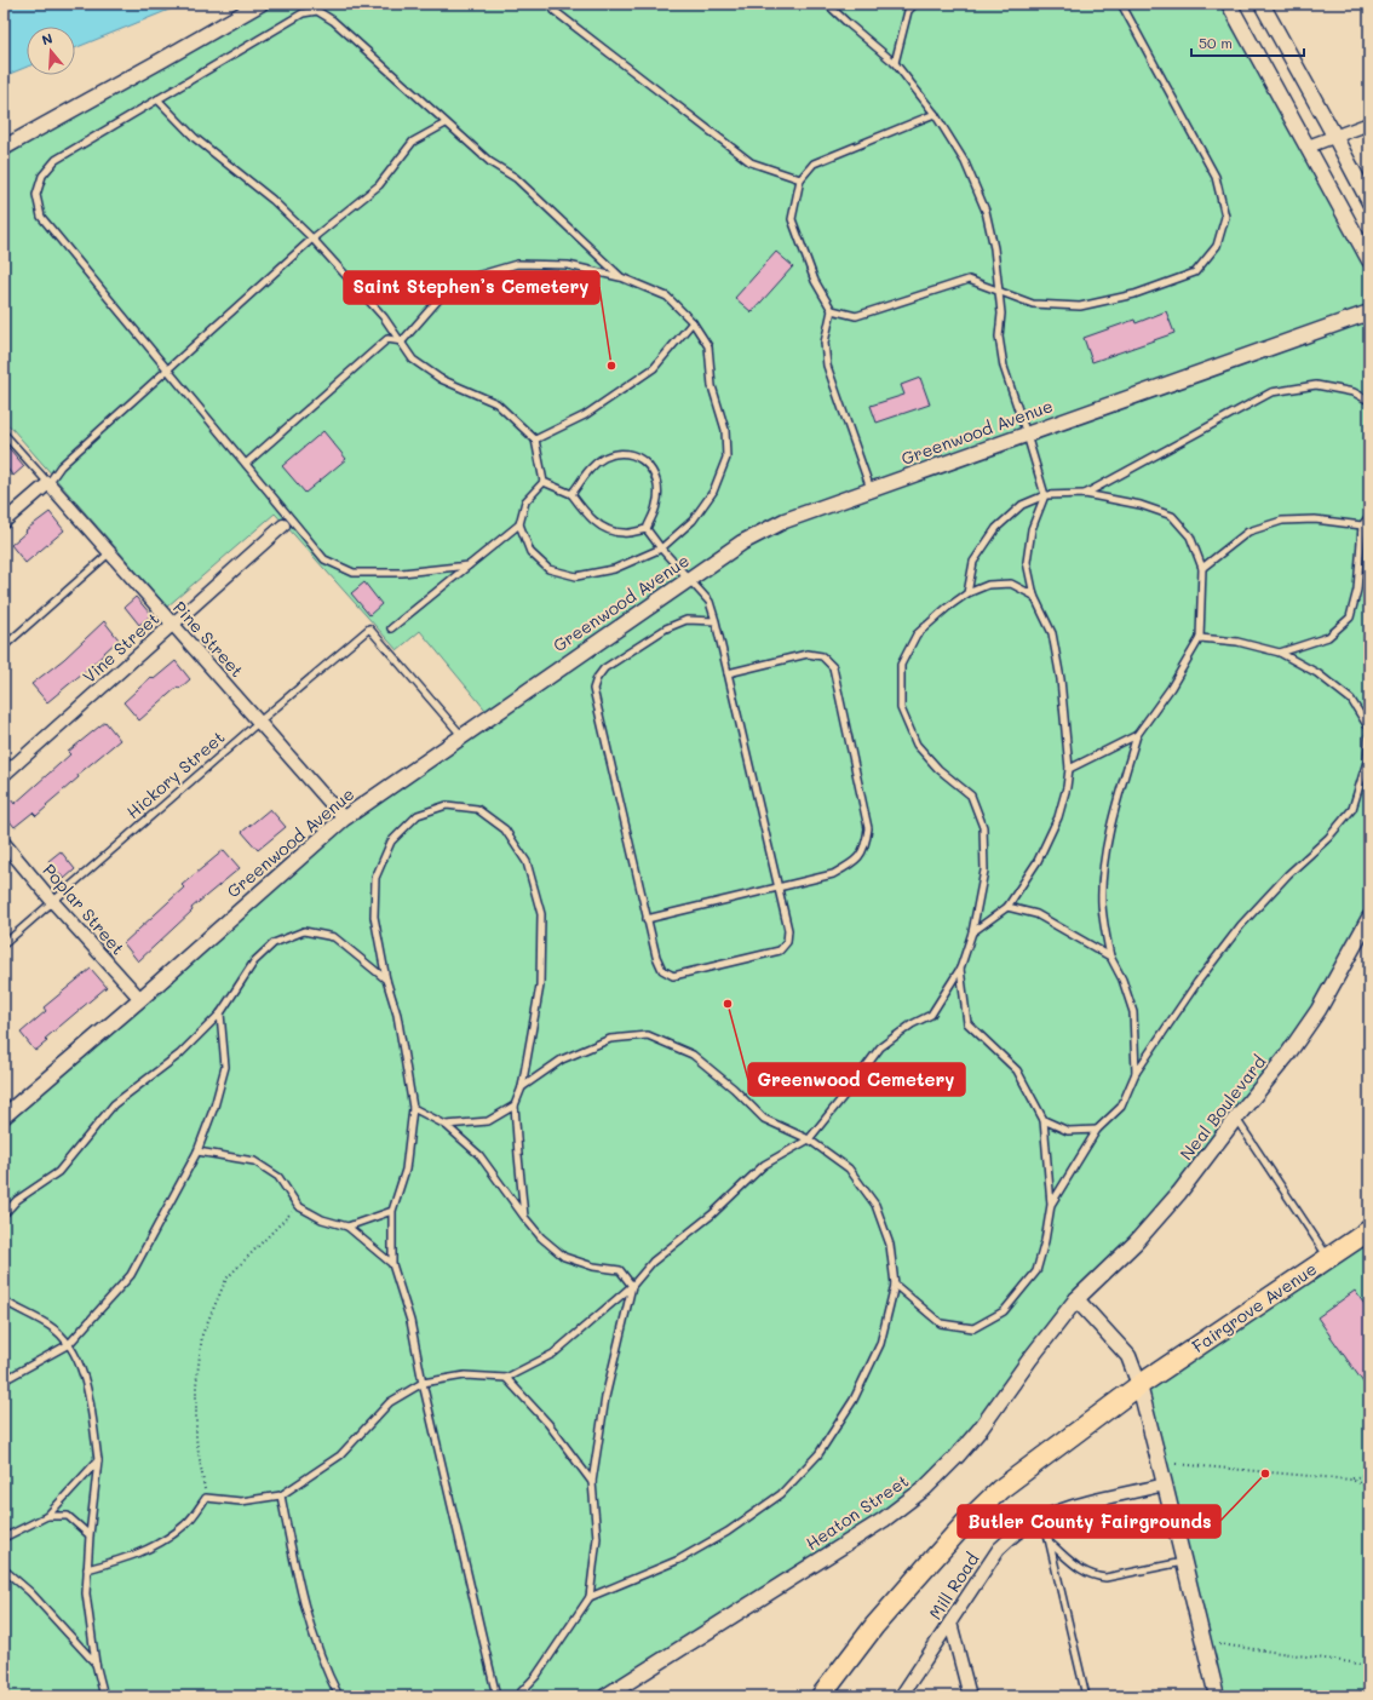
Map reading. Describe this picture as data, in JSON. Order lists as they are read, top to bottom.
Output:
{
  "streets": {
    "highway": ["Fairgrove Avenue"],
    "street": [
      "Greenwood Avenue",
      "Pine Street",
      "Vine Street",
      "Poplar Street",
      "Neal Boulevard",
      "Heaton Street",
      "Mill Road"
    ],
    "lane": ["Hickory Street"]
  },
  "crossings": [
    ["Greenwood Avenue", "Pine Street"],
    ["Greenwood Avenue", "Hickory Street"],
    ["Greenwood Avenue", "Poplar Street"],
    ["Pine Street", "Vine Street"],
    ["Pine Street", "Hickory Street"],
    ["Hickory Street", "Poplar Street"],
    ["Neal Boulevard", "Heaton Street"]
  ],
  "places": ["Saint Stephen’s Cemetery", "Greenwood Cemetery", "Butler County Fairgrounds"],
  "scale_bar": "50 m",
  "north": "top"
}
